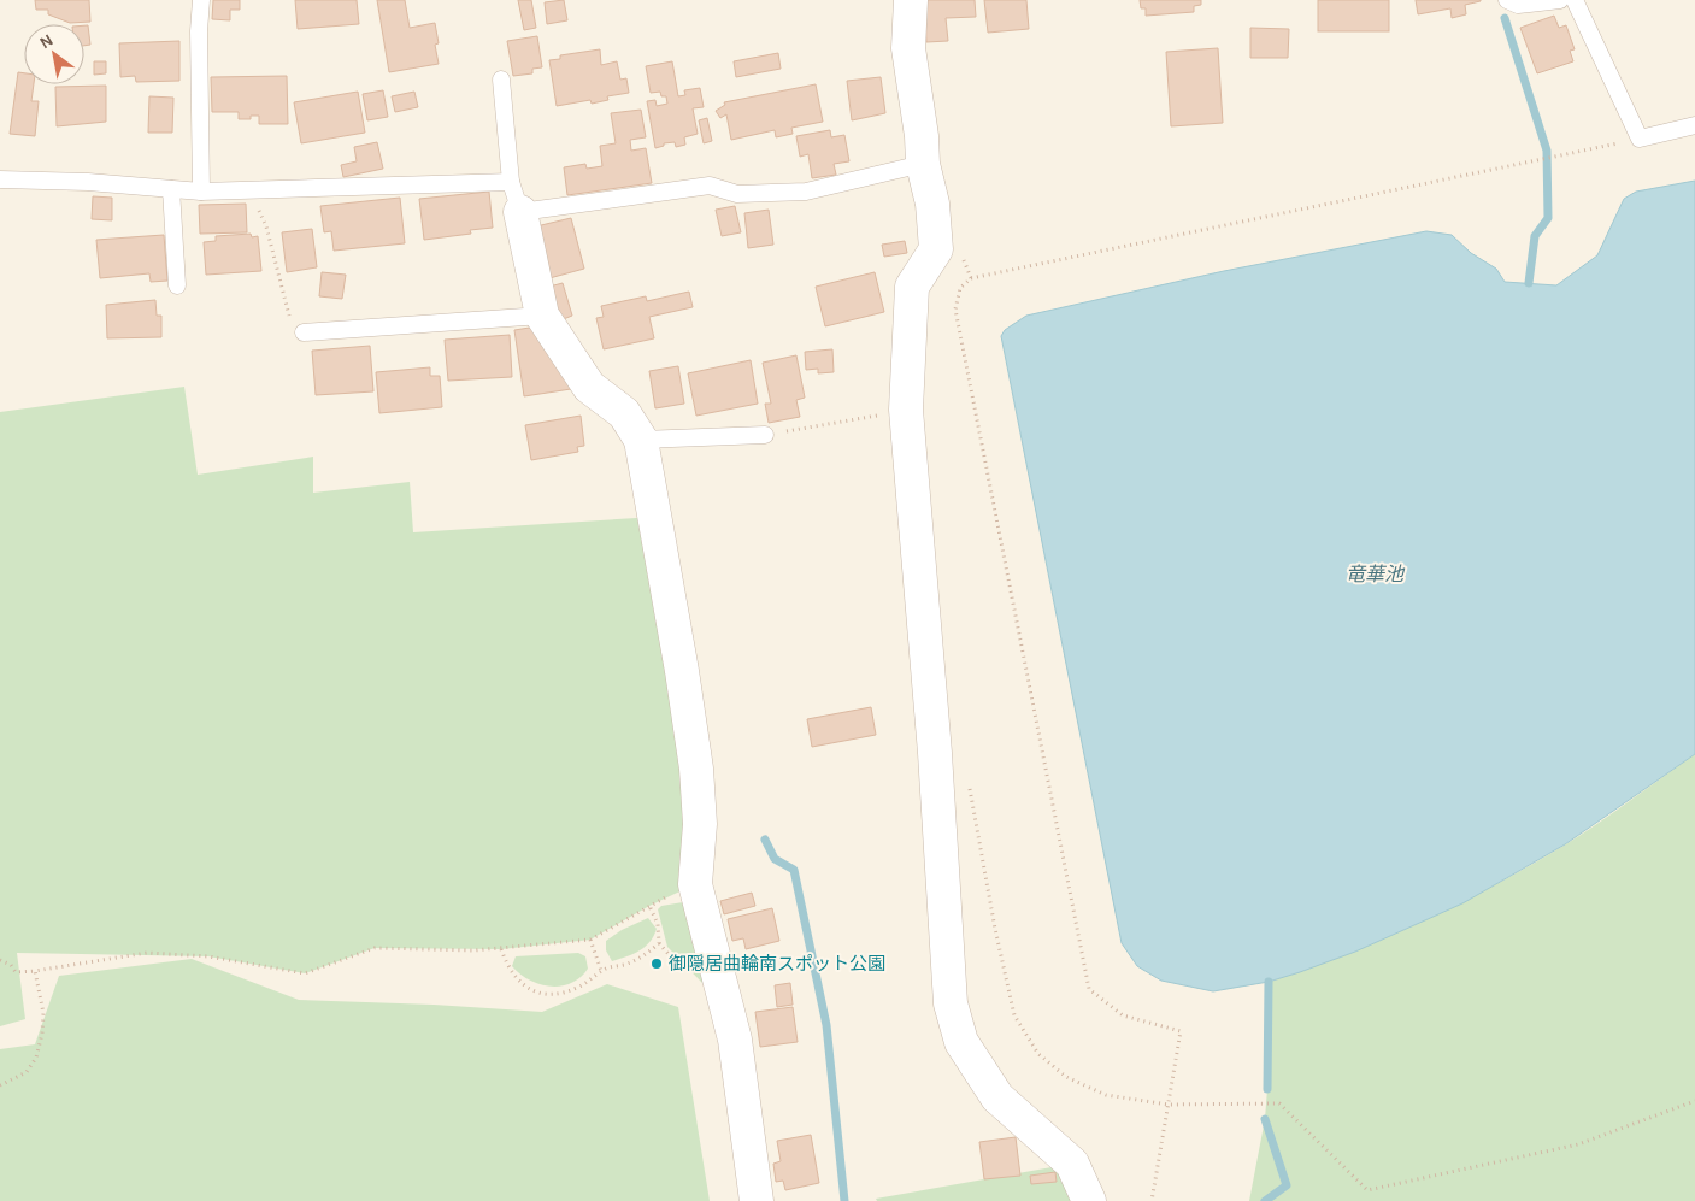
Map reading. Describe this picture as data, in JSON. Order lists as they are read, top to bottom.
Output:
{
  "water": ["竜華池"],
  "places": ["御隠居曲輪南スポット公園"],
  "north": "top left"
}
